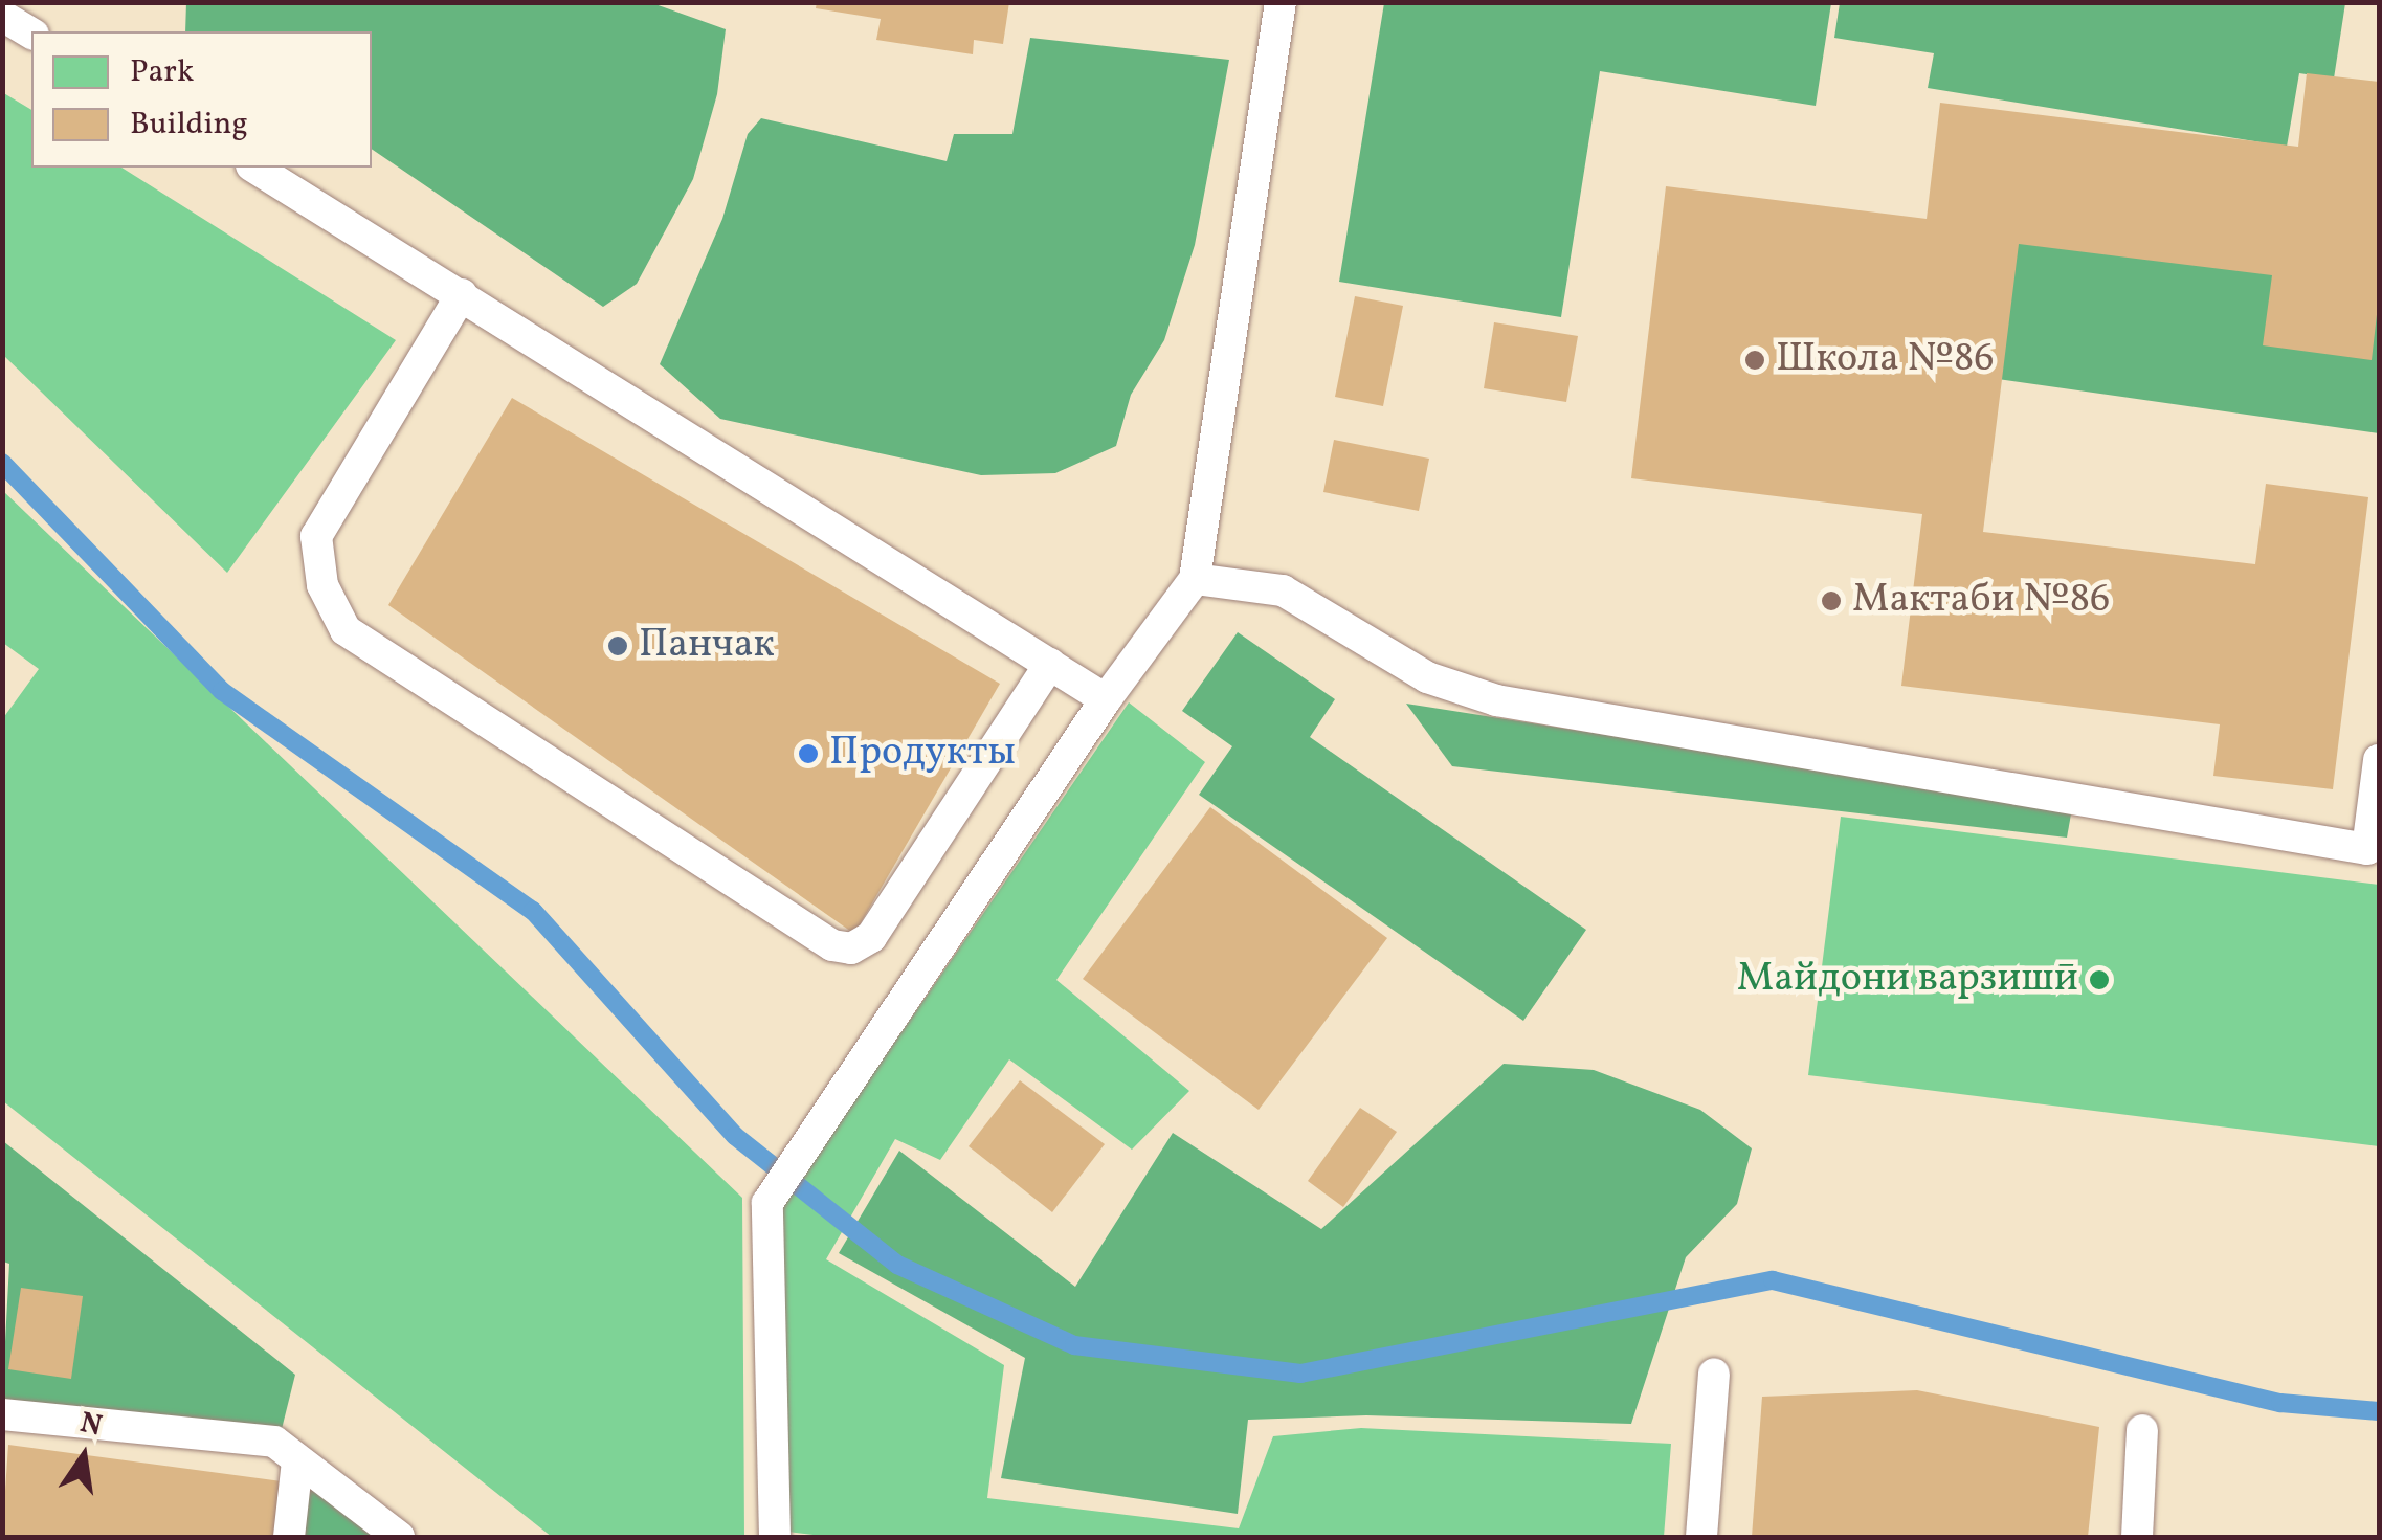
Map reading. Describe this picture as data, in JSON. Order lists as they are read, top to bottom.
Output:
{
  "places": [
    "Школа №86",
    "Мактаби №86",
    "Панчак",
    "Продукты",
    "Майдони варзишӣ"
  ],
  "legend": ["Park", "Building"],
  "north": "top"
}
